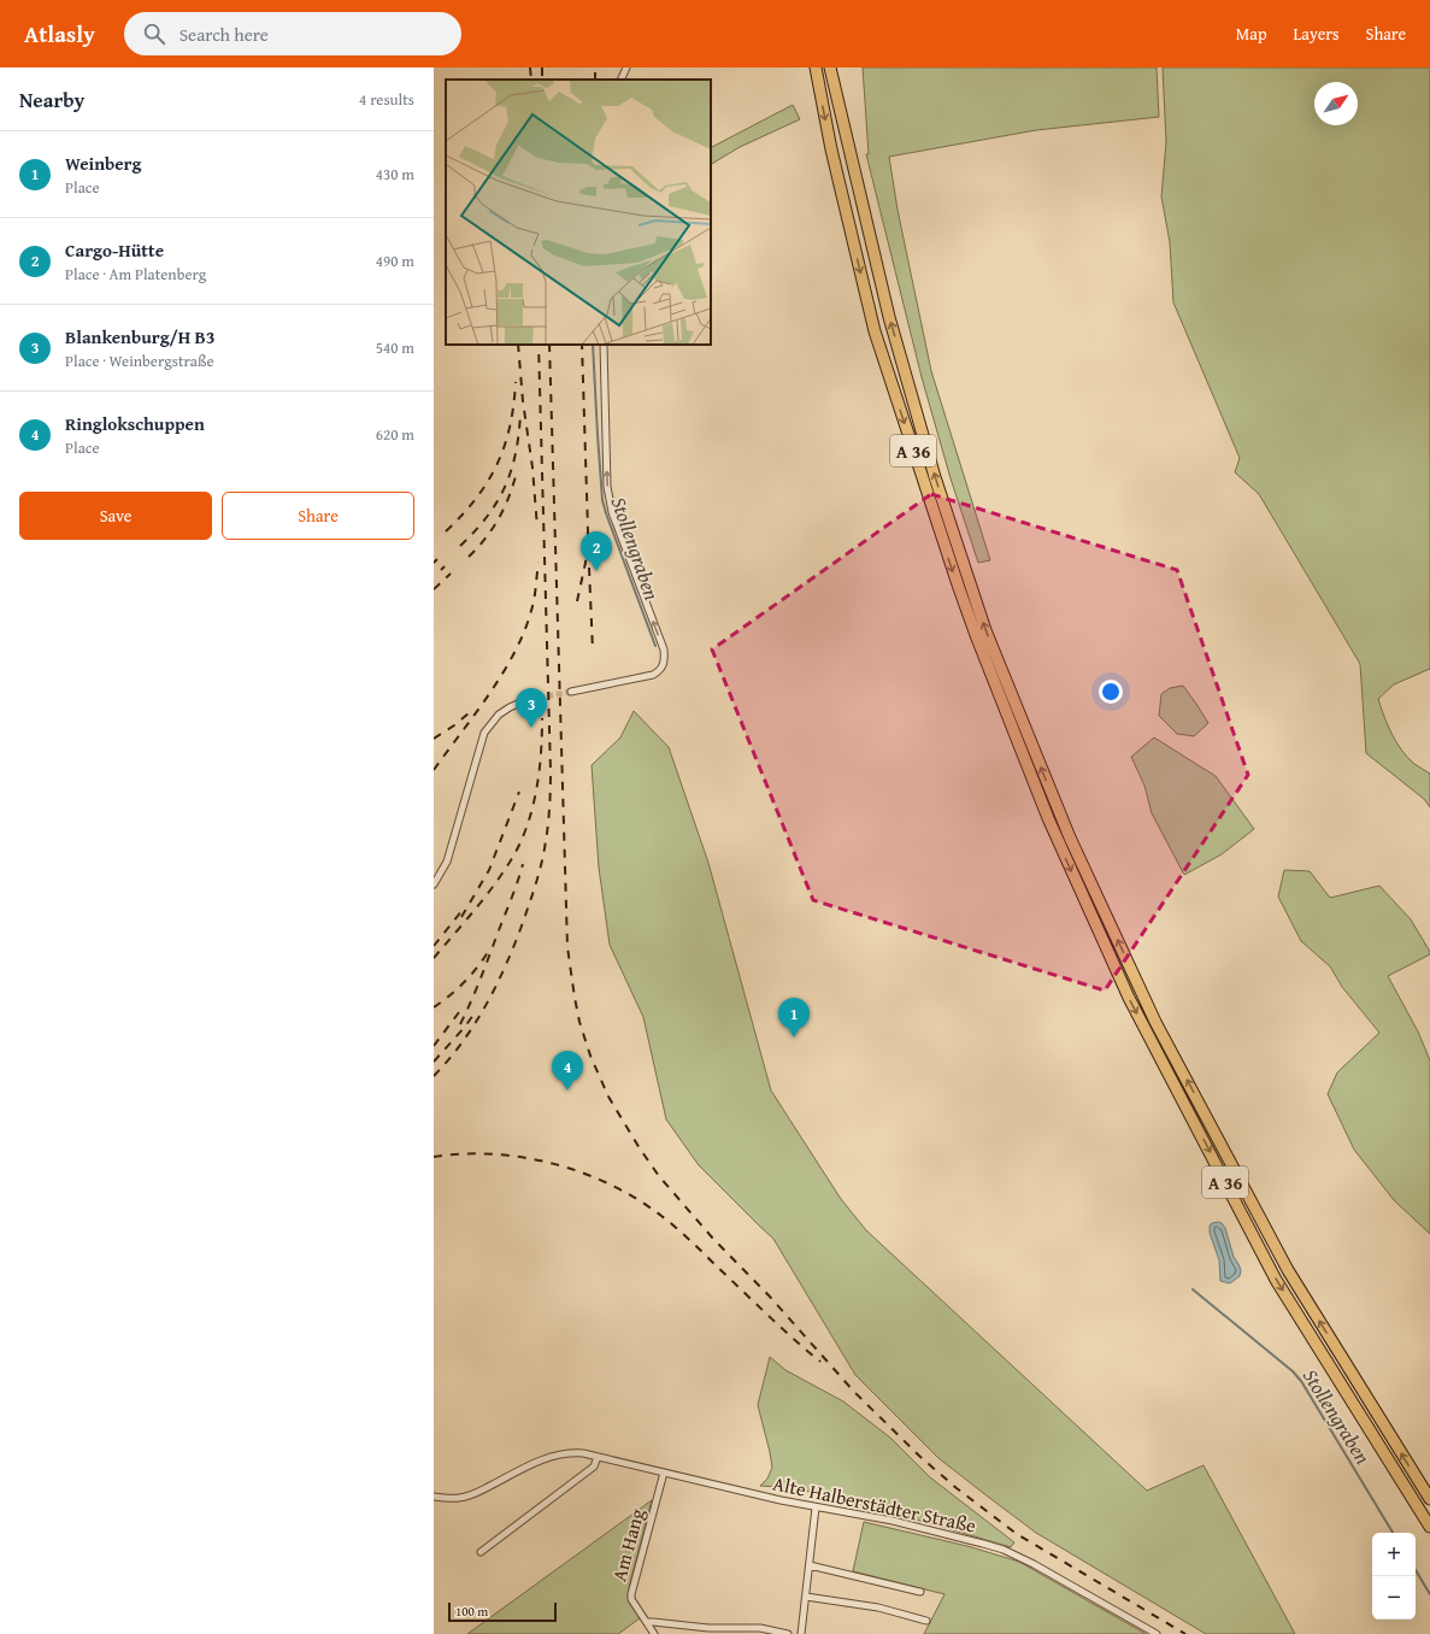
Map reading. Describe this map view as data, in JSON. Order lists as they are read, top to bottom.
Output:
{
  "streets": {
    "highway": ["A 36"],
    "street": ["Alte Halberstädter Straße", "Am Hang"]
  },
  "crossings": [
    ["Alte Halberstädter Straße", "Am Hang"]
  ],
  "water": ["Stollengraben"],
  "scale_bar": "100 m",
  "north": "top right",
  "page": {
    "header": "Atlasly",
    "search": "Search here",
    "nav": ["Map", "Layers", "Share"],
    "heading": ["Nearby", "4 results"],
    "list": [
      {
        "mark": "1",
        "name": "Weinberg",
        "note": "Place",
        "value": "430 m"
      },
      {
        "mark": "2",
        "name": "Cargo-Hütte",
        "note": "Place · Am Platenberg",
        "value": "490 m"
      },
      {
        "mark": "3",
        "name": "Blankenburg/H B3",
        "note": "Place · Weinbergstraße",
        "value": "540 m"
      },
      {
        "mark": "4",
        "name": "Ringlokschuppen",
        "note": "Place",
        "value": "620 m"
      }
    ],
    "buttons": ["Save", "Share"],
    "pins": [
      "2",
      "3",
      "1",
      "4"
    ],
    "map_buttons": ["+", "−"],
    "scale": "100 m"
  }
}
